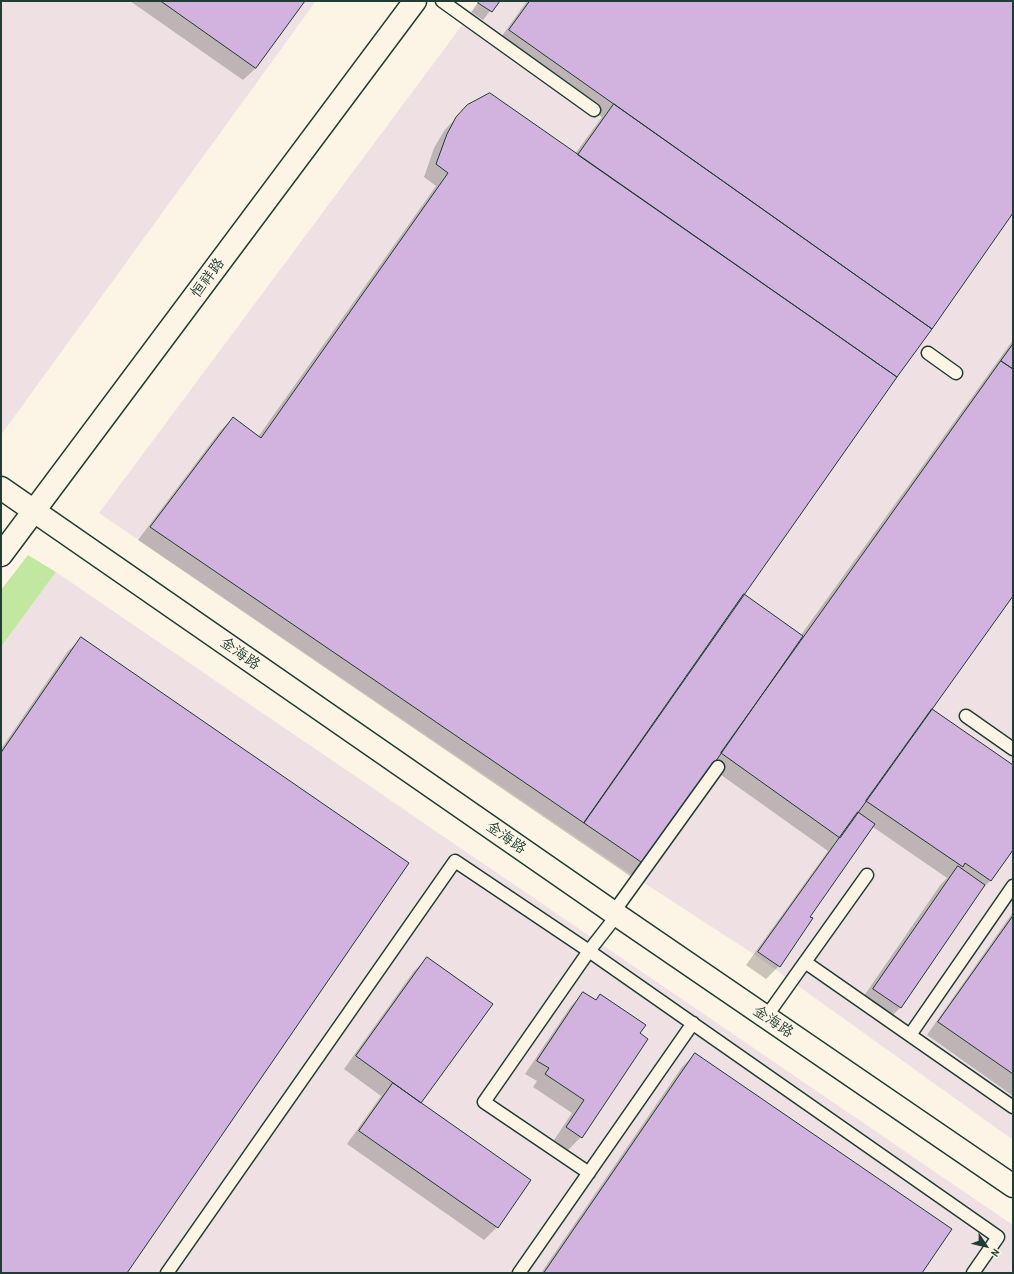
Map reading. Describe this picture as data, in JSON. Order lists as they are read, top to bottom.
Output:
{
  "streets": {
    "street": ["恒祥路", "金海路"]
  },
  "crossings": [
    ["恒祥路", "金海路"]
  ],
  "north": "bottom right"
}
